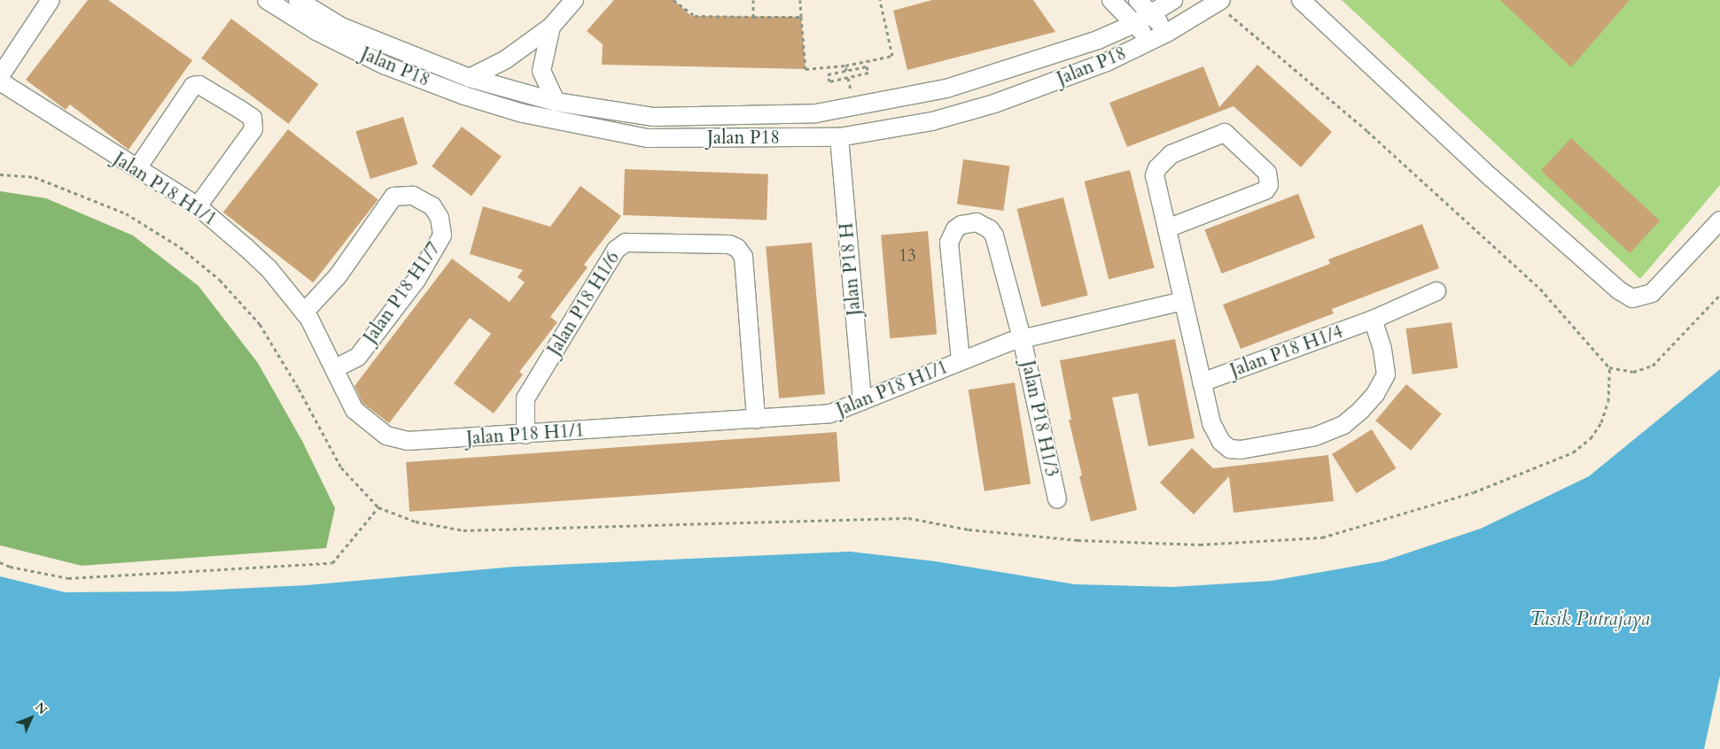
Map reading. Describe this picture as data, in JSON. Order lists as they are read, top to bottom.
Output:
{
  "streets": {
    "street": [
      "Jalan P18",
      "Jalan P18 H1/1",
      "Jalan P18 H",
      "Jalan P18 H1/7",
      "Jalan P18 H1/6",
      "Jalan P18 H1/4",
      "Jalan P18 H1/3"
    ]
  },
  "crossings": [
    ["Jalan P18", "Jalan P18 H"],
    ["Jalan P18 H1/1", "Jalan P18 H"],
    ["Jalan P18 H1/1", "Jalan P18 H1/7"],
    ["Jalan P18 H1/1", "Jalan P18 H1/6"],
    ["Jalan P18 H1/1", "Jalan P18 H1/3"]
  ],
  "water": ["Tasik Putrajaya"],
  "house_numbers": ["13"],
  "north": "top right"
}
